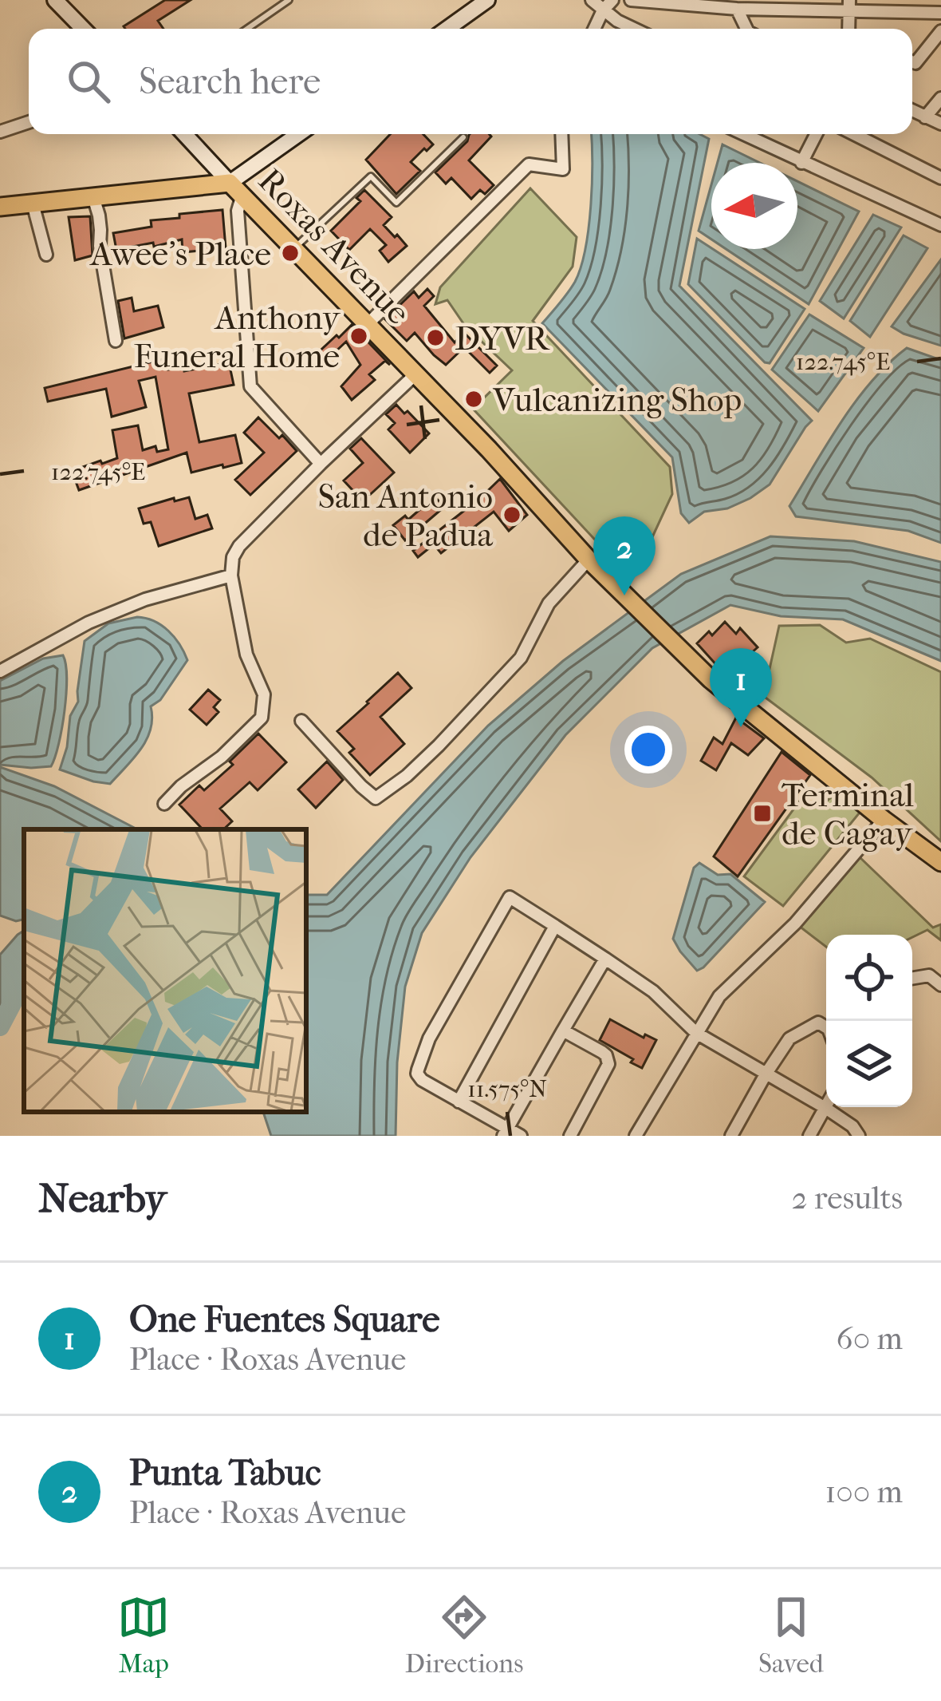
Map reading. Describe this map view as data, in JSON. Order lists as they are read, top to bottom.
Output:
{
  "streets": {
    "main road": ["Roxas Avenue"]
  },
  "places": {
    "other": [
      "Awee's Place",
      "Anthony Funeral Home",
      "DYVR",
      "Vulcanizing Shop",
      "San Antonio de Padua"
    ],
    "transit": ["Terminal de Cagay"]
  },
  "north": "left",
  "page": {
    "search": "Search here",
    "pins": ["2", "1"],
    "heading": ["Nearby", "2 results"],
    "list": [
      {
        "mark": "1",
        "name": "One Fuentes Square",
        "note": "Place · Roxas Avenue",
        "value": "60 m"
      },
      {
        "mark": "2",
        "name": "Punta Tabuc",
        "note": "Place · Roxas Avenue",
        "value": "100 m"
      }
    ],
    "nav": ["Map", "Directions", "Saved"]
  },
  "coordinates": ["122.745°E", "11.575°N"]
}
